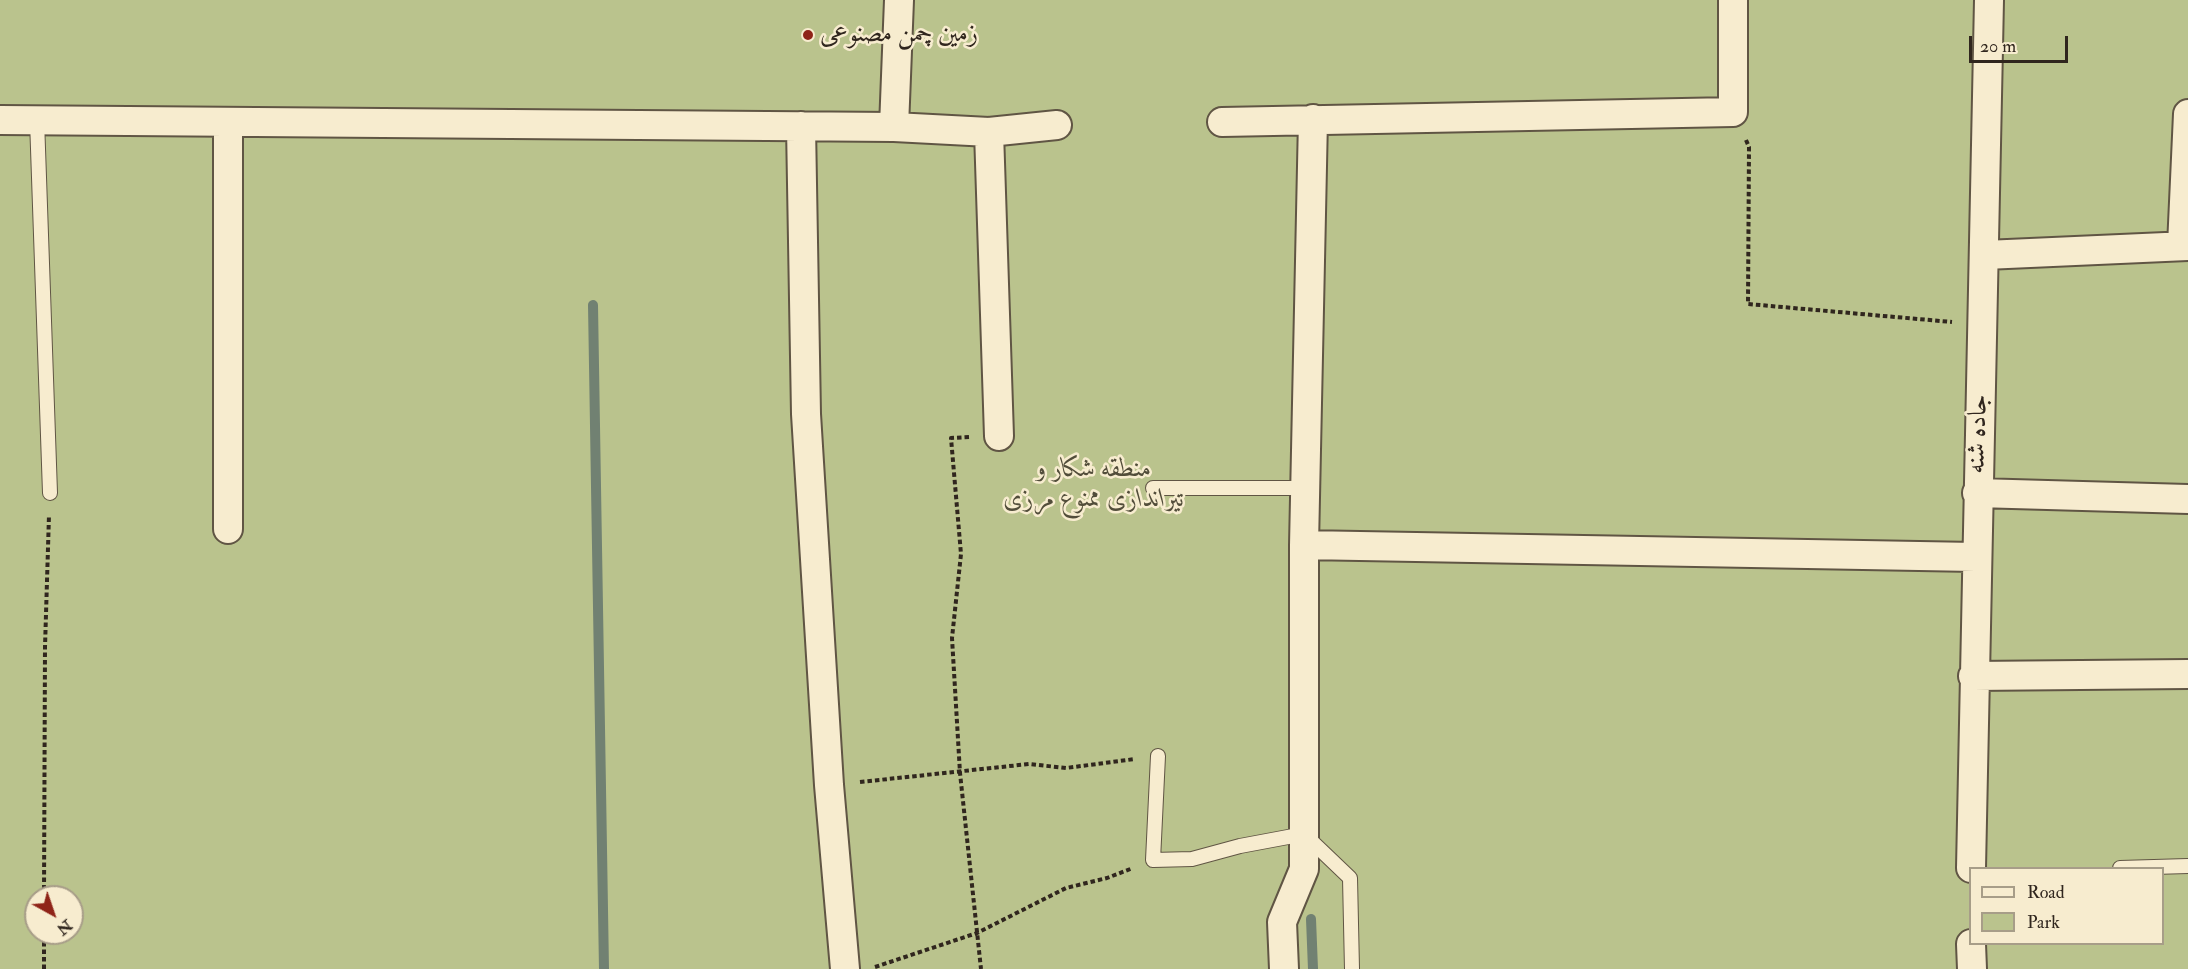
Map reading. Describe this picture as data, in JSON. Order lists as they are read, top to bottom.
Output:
{
  "streets": {
    "street": ["جاده شنه"]
  },
  "parks": ["منطقه شکار و تیراندازی ممنوع مرزی"],
  "places": ["زمین چمن مصنوعی"],
  "legend": ["Road", "Park"],
  "scale_bar": "20 m",
  "north": "bottom right"
}
